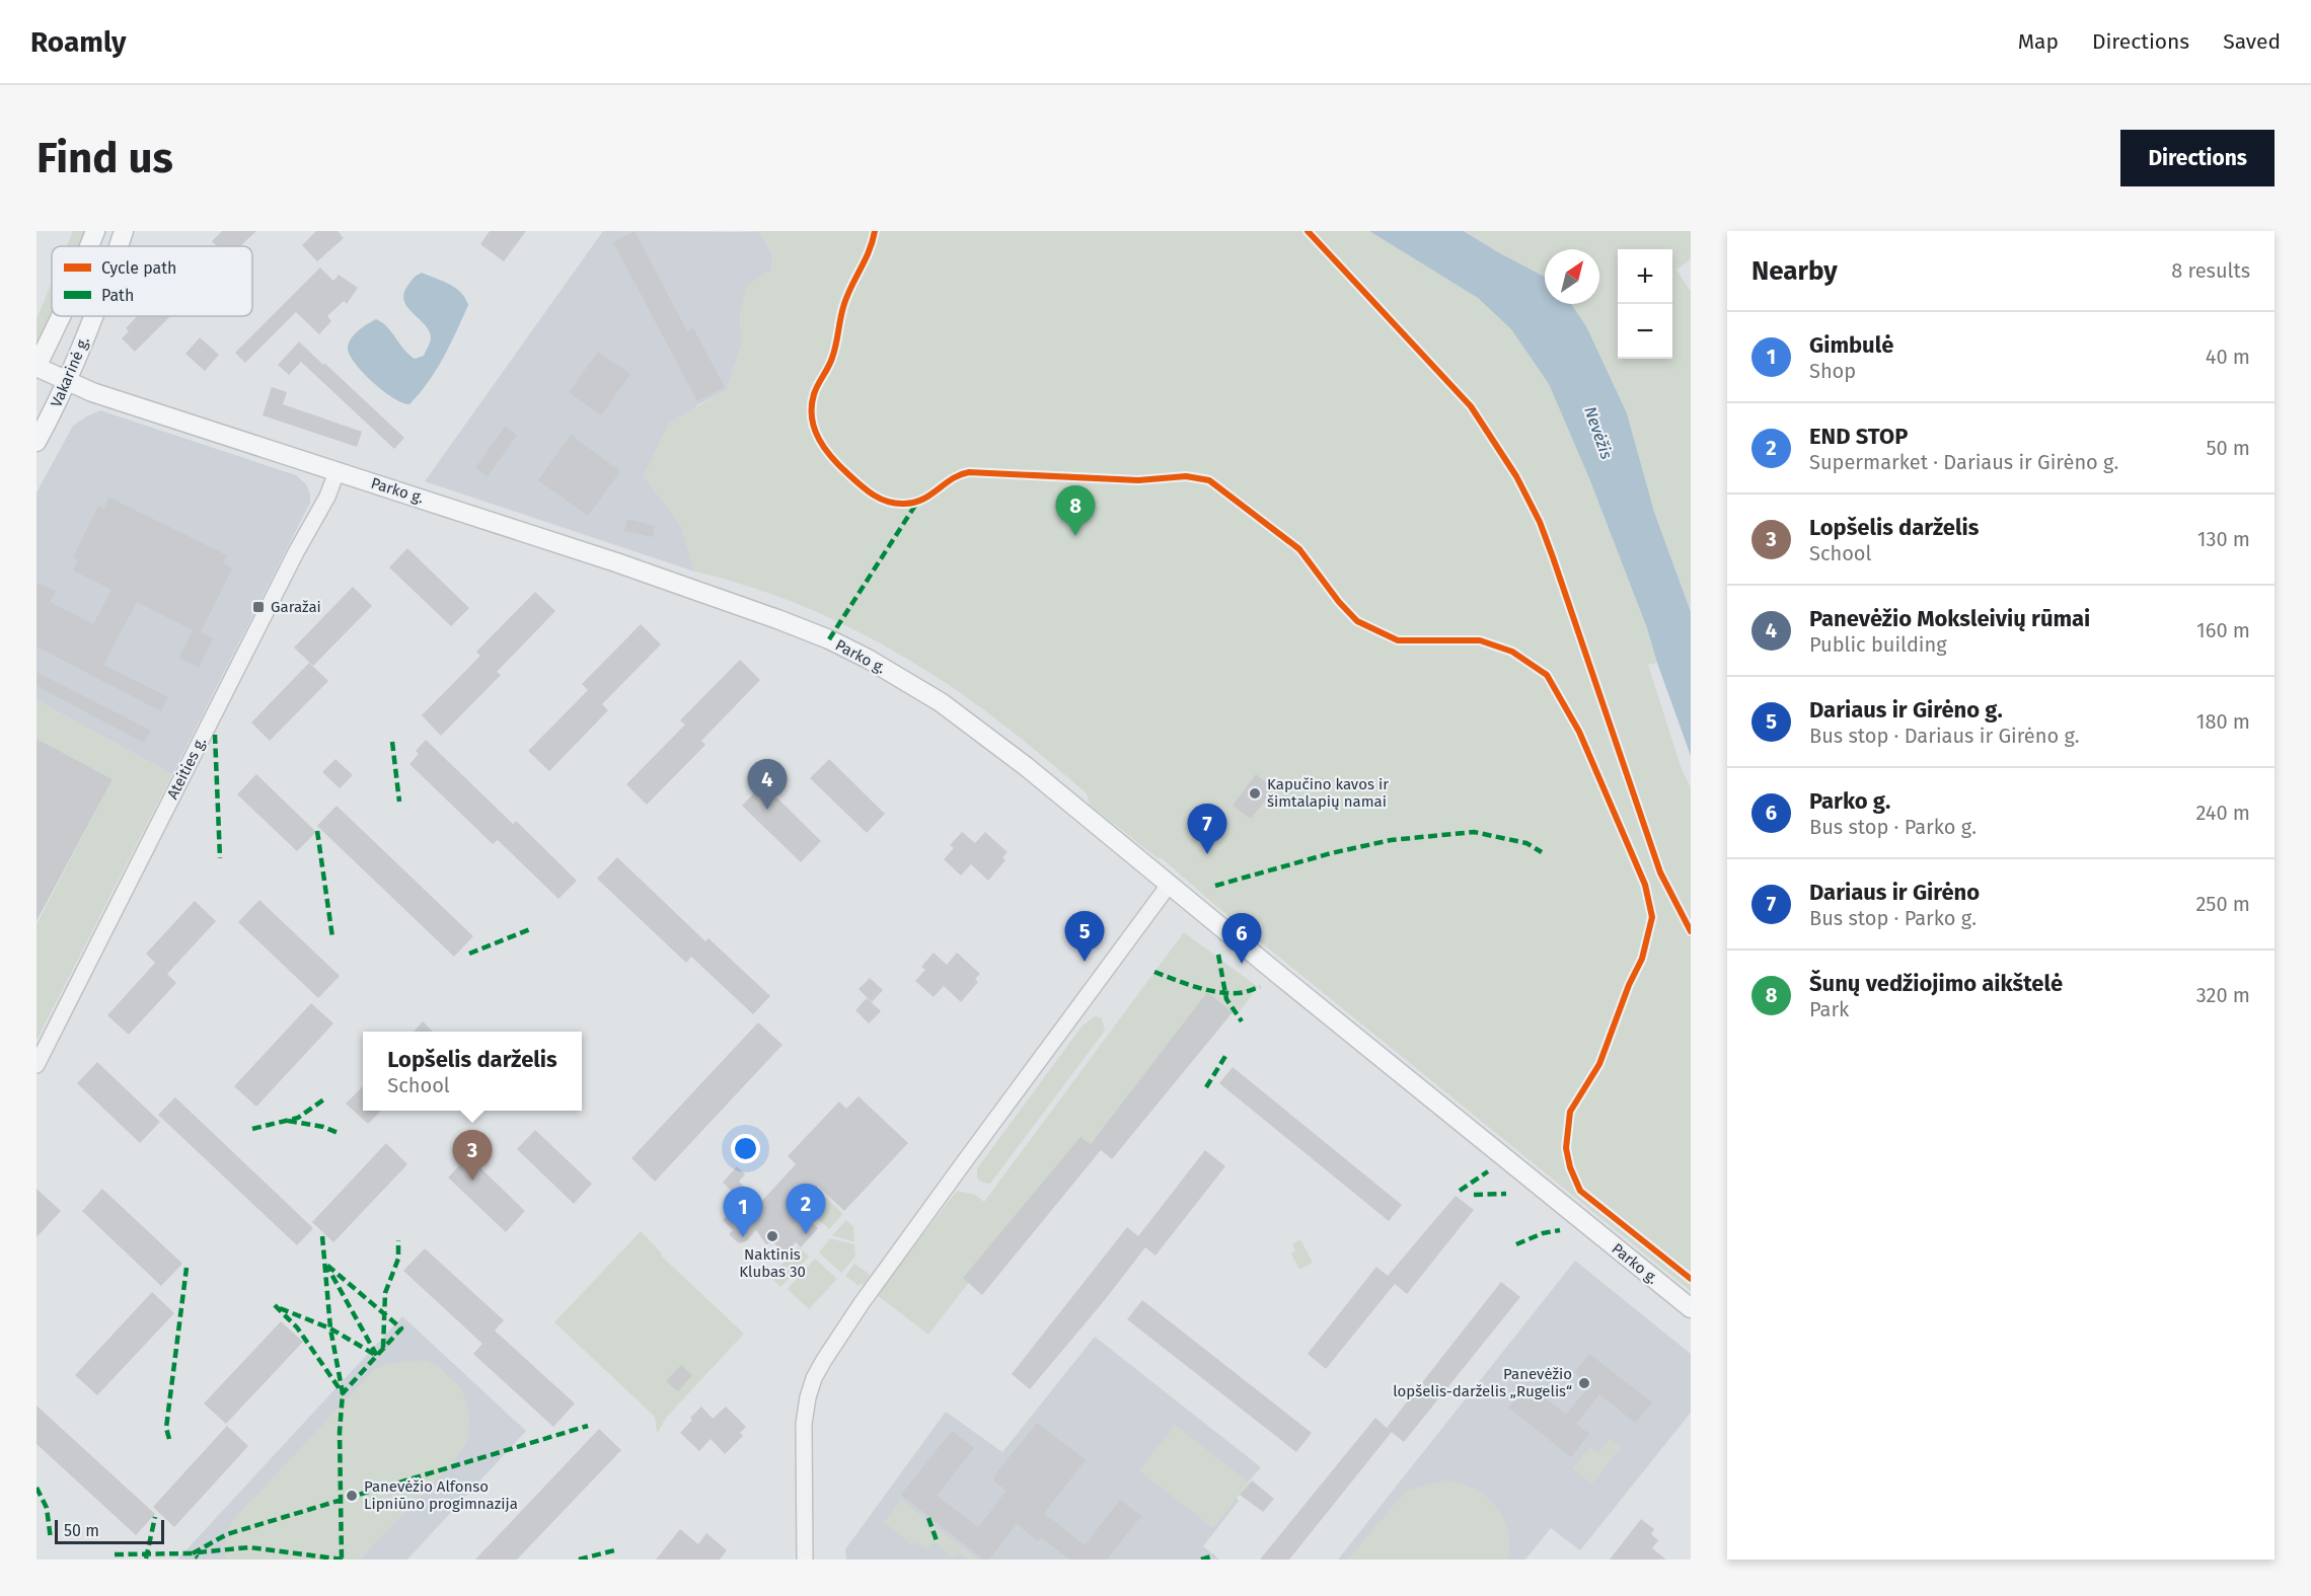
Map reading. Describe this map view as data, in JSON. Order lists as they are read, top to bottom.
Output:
{
  "streets": {
    "main road": ["Vakarinė g.", "Parko g."],
    "street": ["Ateities g."]
  },
  "crossings": [
    ["Vakarinė g.", "Parko g."],
    ["Parko g.", "Ateities g."]
  ],
  "water": ["Nevėžis"],
  "places": {
    "transit": ["Garažai"],
    "other": [
      "Kapučino kavos ir šimtalapių namai",
      "Naktinis Klubas 30",
      "Panevėžio lopšelis-darželis „Rugelis“",
      "Panevėžio Alfonso Lipniūno progimnazija"
    ]
  },
  "legend": ["Cycle path", "Path"],
  "scale_bar": "50 m",
  "north": "top right",
  "page": {
    "header": "Roamly",
    "nav": ["Map", "Directions", "Saved"],
    "buttons": "Directions",
    "title": "Find us",
    "heading": ["Nearby", "8 results"],
    "map_buttons": ["+", "−"],
    "list": [
      {
        "mark": "1",
        "name": "Gimbulė",
        "note": "Shop",
        "value": "40 m"
      },
      {
        "mark": "2",
        "name": "END STOP",
        "note": "Supermarket · Dariaus ir Girėno g.",
        "value": "50 m"
      },
      {
        "mark": "3",
        "name": "Lopšelis darželis",
        "note": "School",
        "value": "130 m"
      },
      {
        "mark": "4",
        "name": "Panevėžio Moksleivių rūmai",
        "note": "Public building",
        "value": "160 m"
      },
      {
        "mark": "5",
        "name": "Dariaus ir Girėno g.",
        "note": "Bus stop · Dariaus ir Girėno g.",
        "value": "180 m"
      },
      {
        "mark": "6",
        "name": "Parko g.",
        "note": "Bus stop · Parko g.",
        "value": "240 m"
      },
      {
        "mark": "7",
        "name": "Dariaus ir Girėno",
        "note": "Bus stop · Parko g.",
        "value": "250 m"
      },
      {
        "mark": "8",
        "name": "Šunų vedžiojimo aikštelė",
        "note": "Park",
        "value": "320 m"
      }
    ],
    "pins": [
      "8",
      "4",
      "7",
      "5",
      "6",
      "3",
      "2",
      "1"
    ],
    "popup": ["Lopšelis darželis", "School"],
    "scale": "50 m"
  }
}
